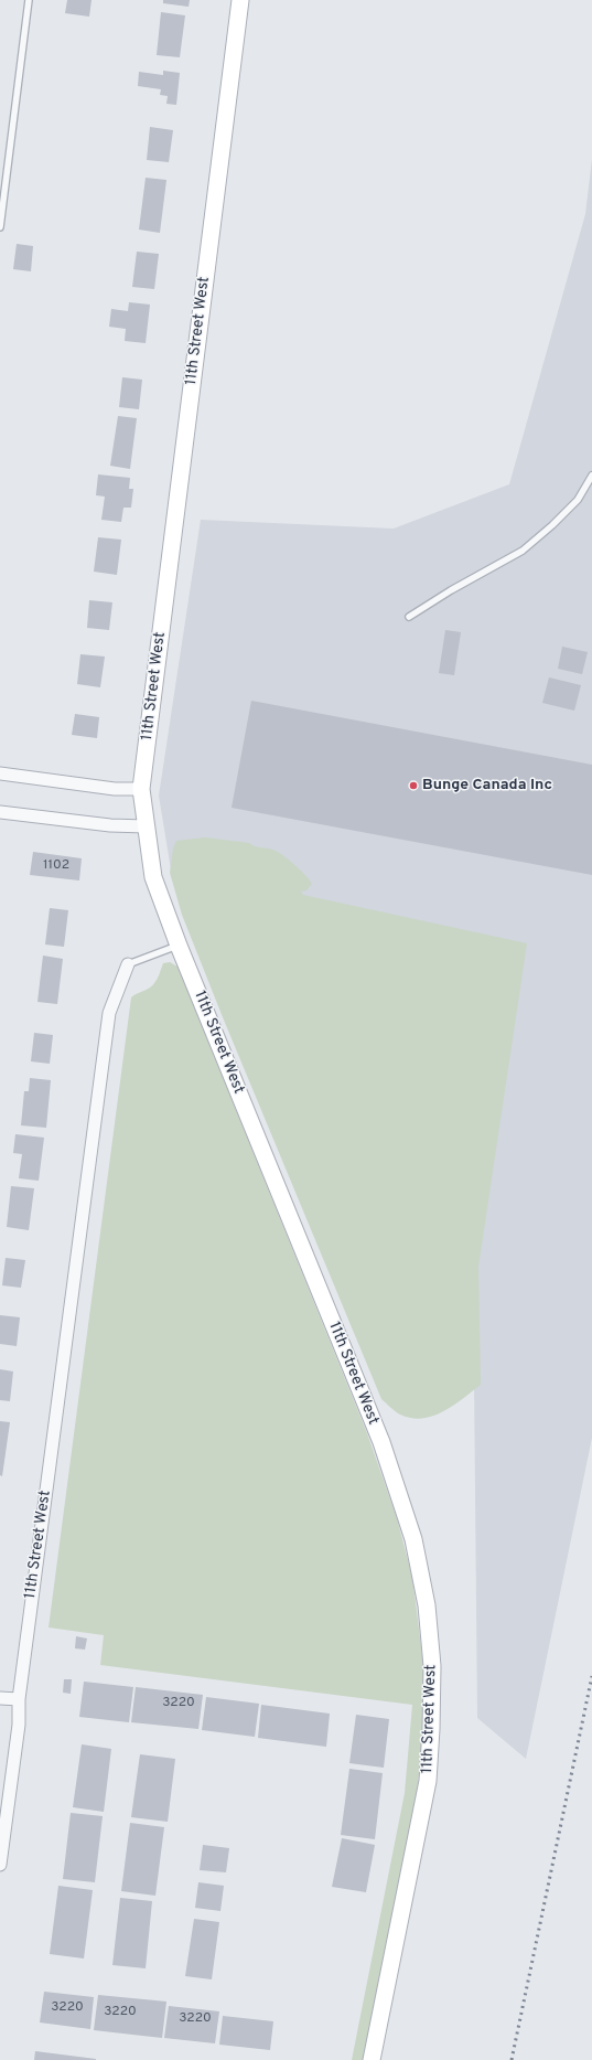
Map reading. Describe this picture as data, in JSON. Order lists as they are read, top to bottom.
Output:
{
  "streets": {
    "main road": ["11th Street West"]
  },
  "places": ["Bunge Canada Inc"],
  "house_numbers": [
    "1102",
    "3220",
    "3220",
    "3220",
    "3220"
  ]
}
